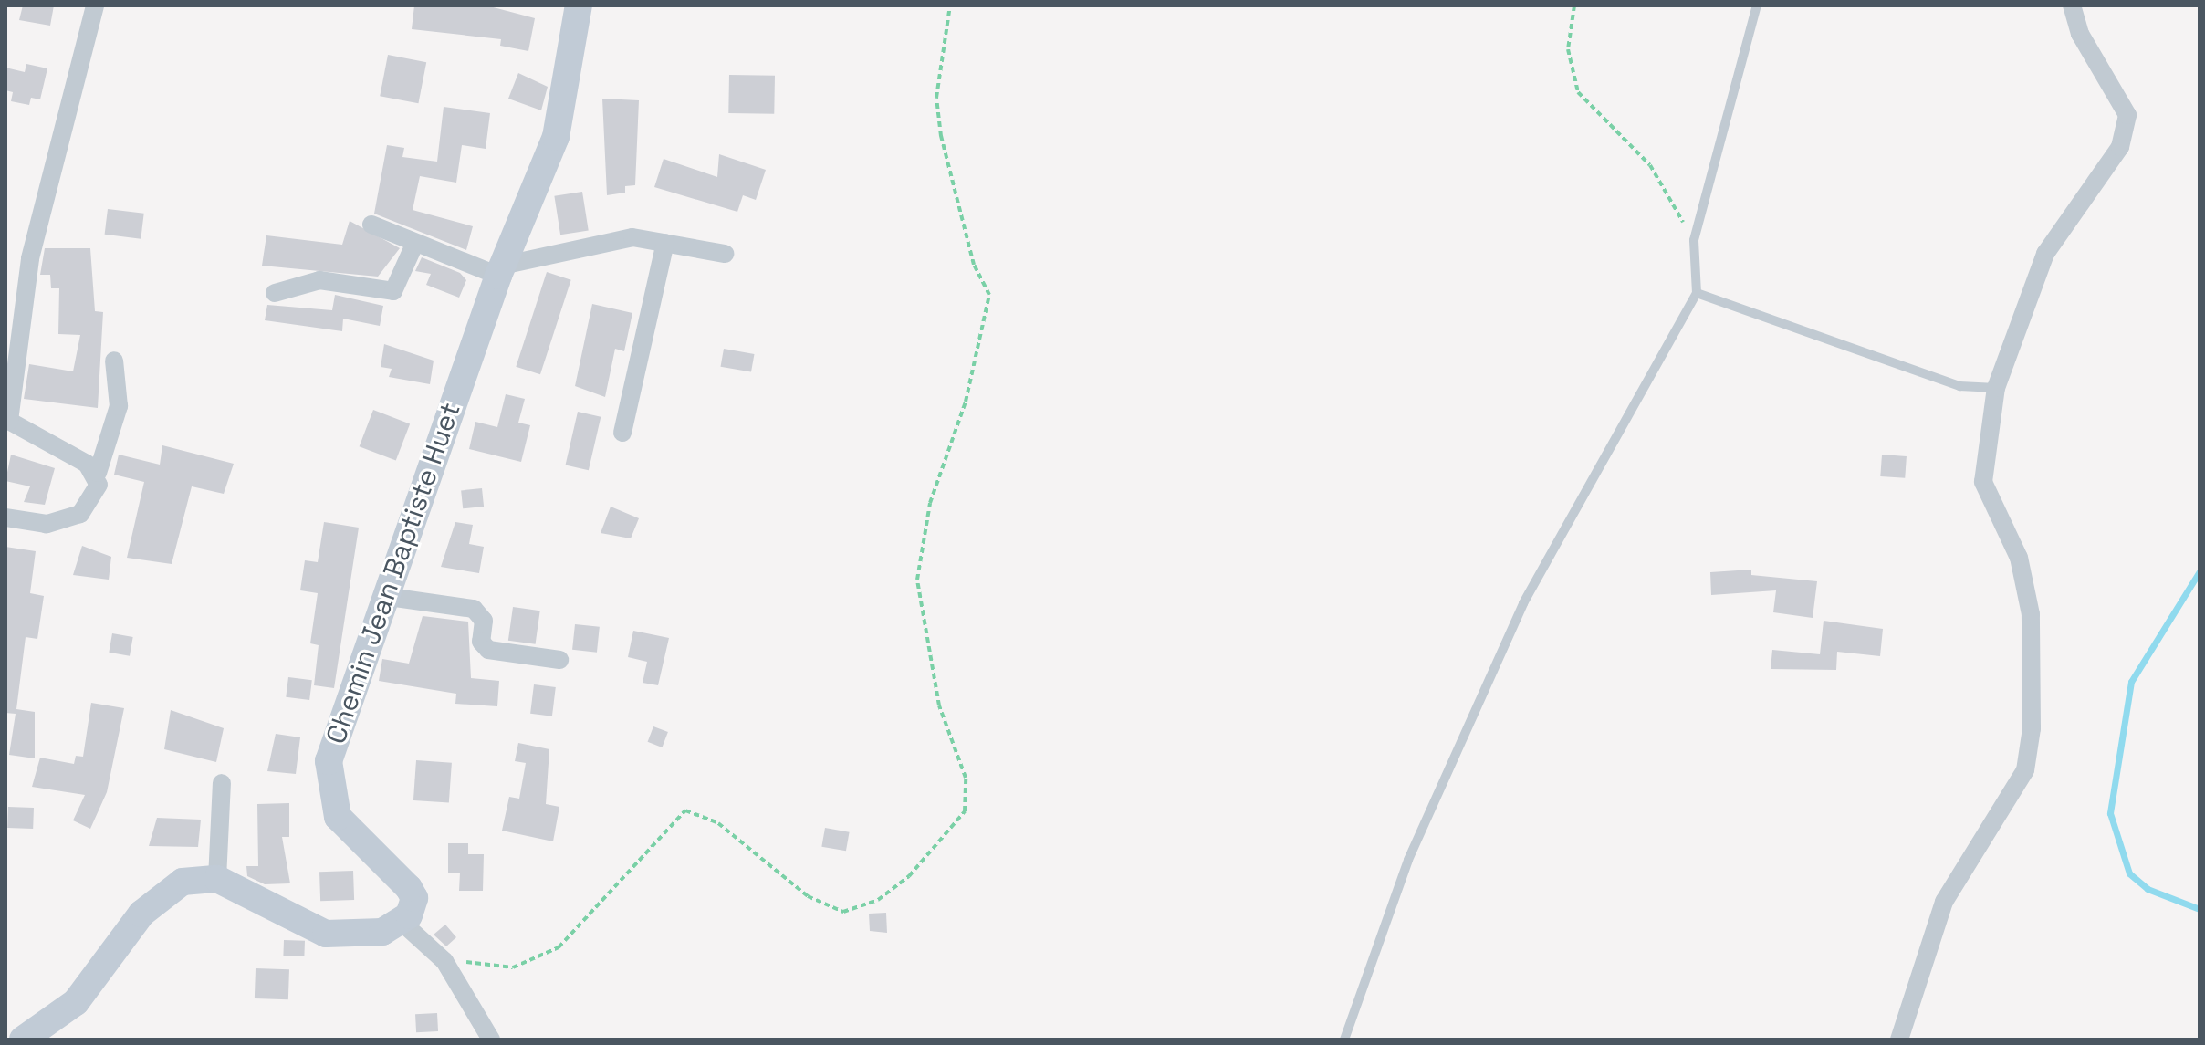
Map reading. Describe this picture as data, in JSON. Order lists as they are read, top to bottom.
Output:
{
  "streets": {
    "street": ["Chemin Jean Baptiste Huet"]
  }
}
